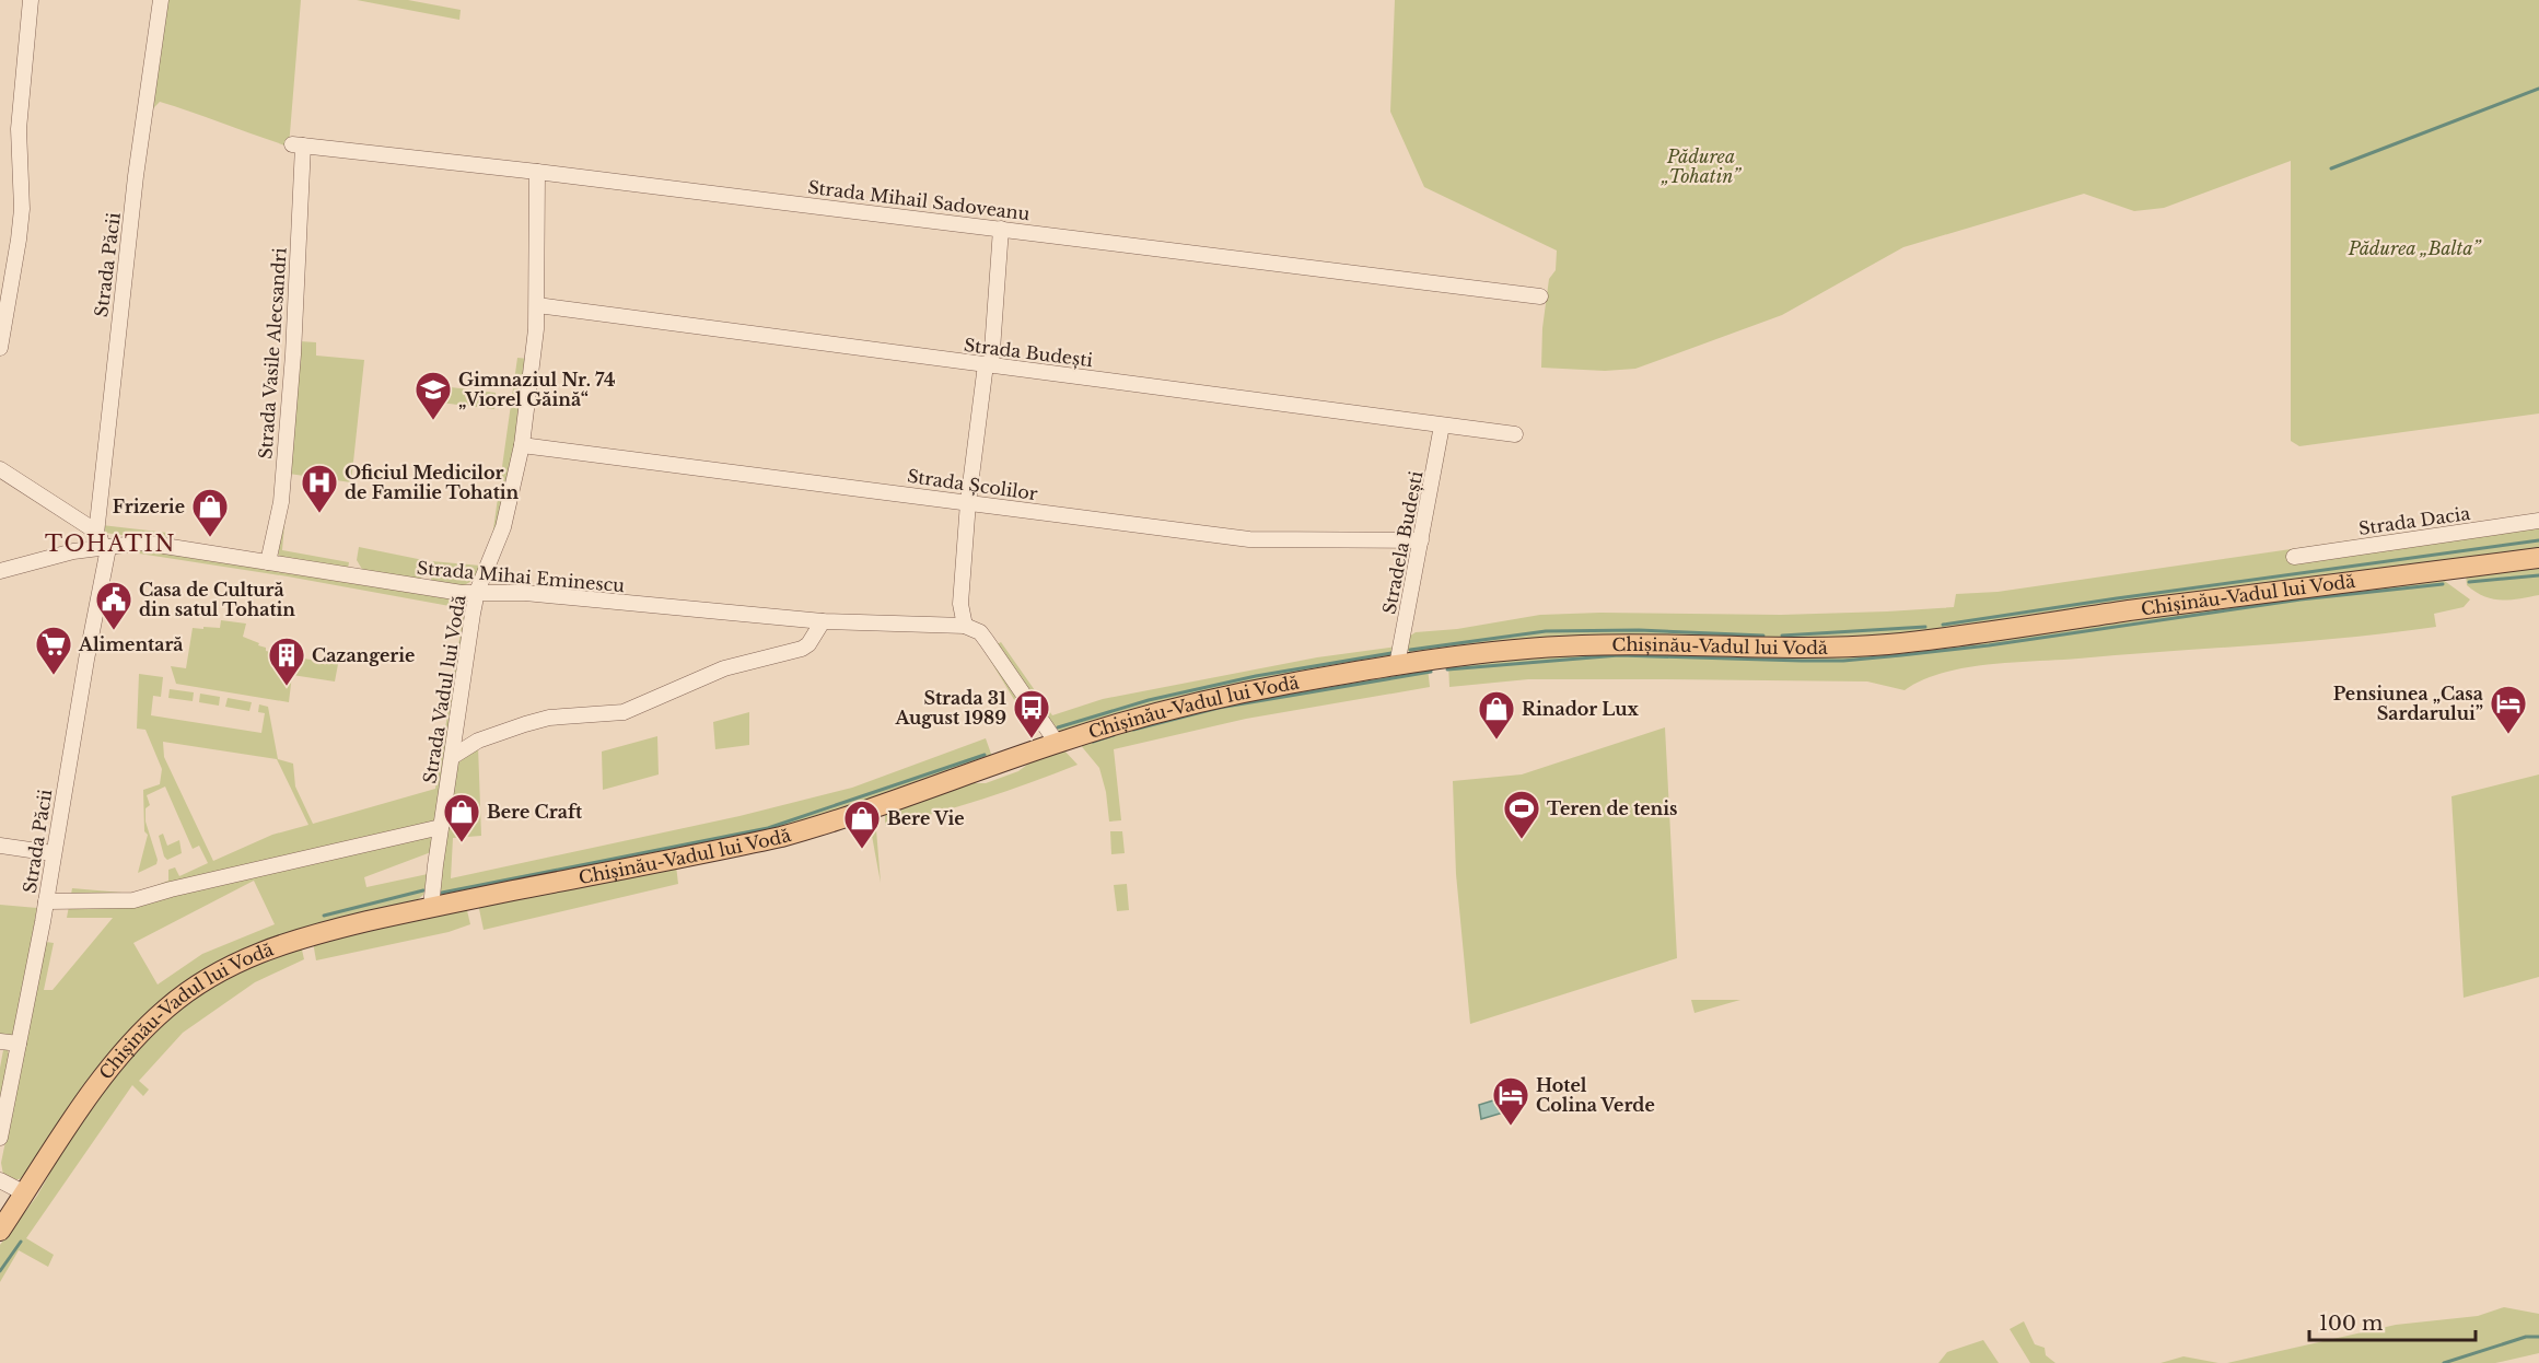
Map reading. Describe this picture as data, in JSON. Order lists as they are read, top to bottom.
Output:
{
  "streets": {
    "main road": ["Chișinău-Vadul lui Vodă"],
    "street": [
      "Strada Mihail Sadoveanu",
      "Strada Păcii",
      "Strada Budești",
      "Strada Vasile Alecsandri",
      "Strada Școlilor",
      "Strada Dacia",
      "Stradela Budești",
      "Strada Mihai Eminescu",
      "Strada Vadul lui Vodă"
    ]
  },
  "crossings": [
    ["Strada Mihail Sadoveanu", "Strada Vasile Alecsandri"],
    ["Strada Mihail Sadoveanu", "Strada Vadul lui Vodă"],
    ["Strada Păcii", "Strada Mihai Eminescu"],
    ["Strada Budești", "Stradela Budești"],
    ["Strada Budești", "Strada Vadul lui Vodă"],
    ["Strada Vasile Alecsandri", "Strada Mihai Eminescu"],
    ["Strada Școlilor", "Stradela Budești"],
    ["Strada Școlilor", "Strada Vadul lui Vodă"],
    ["Stradela Budești", "Chișinău-Vadul lui Vodă"],
    ["Strada Mihai Eminescu", "Strada Vadul lui Vodă"],
    ["Chișinău-Vadul lui Vodă", "Strada Vadul lui Vodă"]
  ],
  "districts": ["TOHATIN"],
  "parks": ["Pădurea „Tohatin”", "Pădurea „Balta”"],
  "places": {
    "school or university": ["Gimnaziul Nr. 74 „Viorel Găină“"],
    "hospital": ["Oficiul Medicilor de Familie Tohatin"],
    "shop": [
      "Frizerie",
      "Rinador Lux",
      "Bere Craft",
      "Bere Vie"
    ],
    "public building": ["Casa de Cultură din satul Tohatin"],
    "supermarket": ["Alimentară"],
    "building": ["Cazangerie"],
    "hotel": ["Pensiunea „Casa Sardarului”", "Hotel Colina Verde"],
    "bus stop": ["Strada 31 August 1989"],
    "sports": ["Teren de tenis"]
  },
  "scale_bar": "100 m"
}
